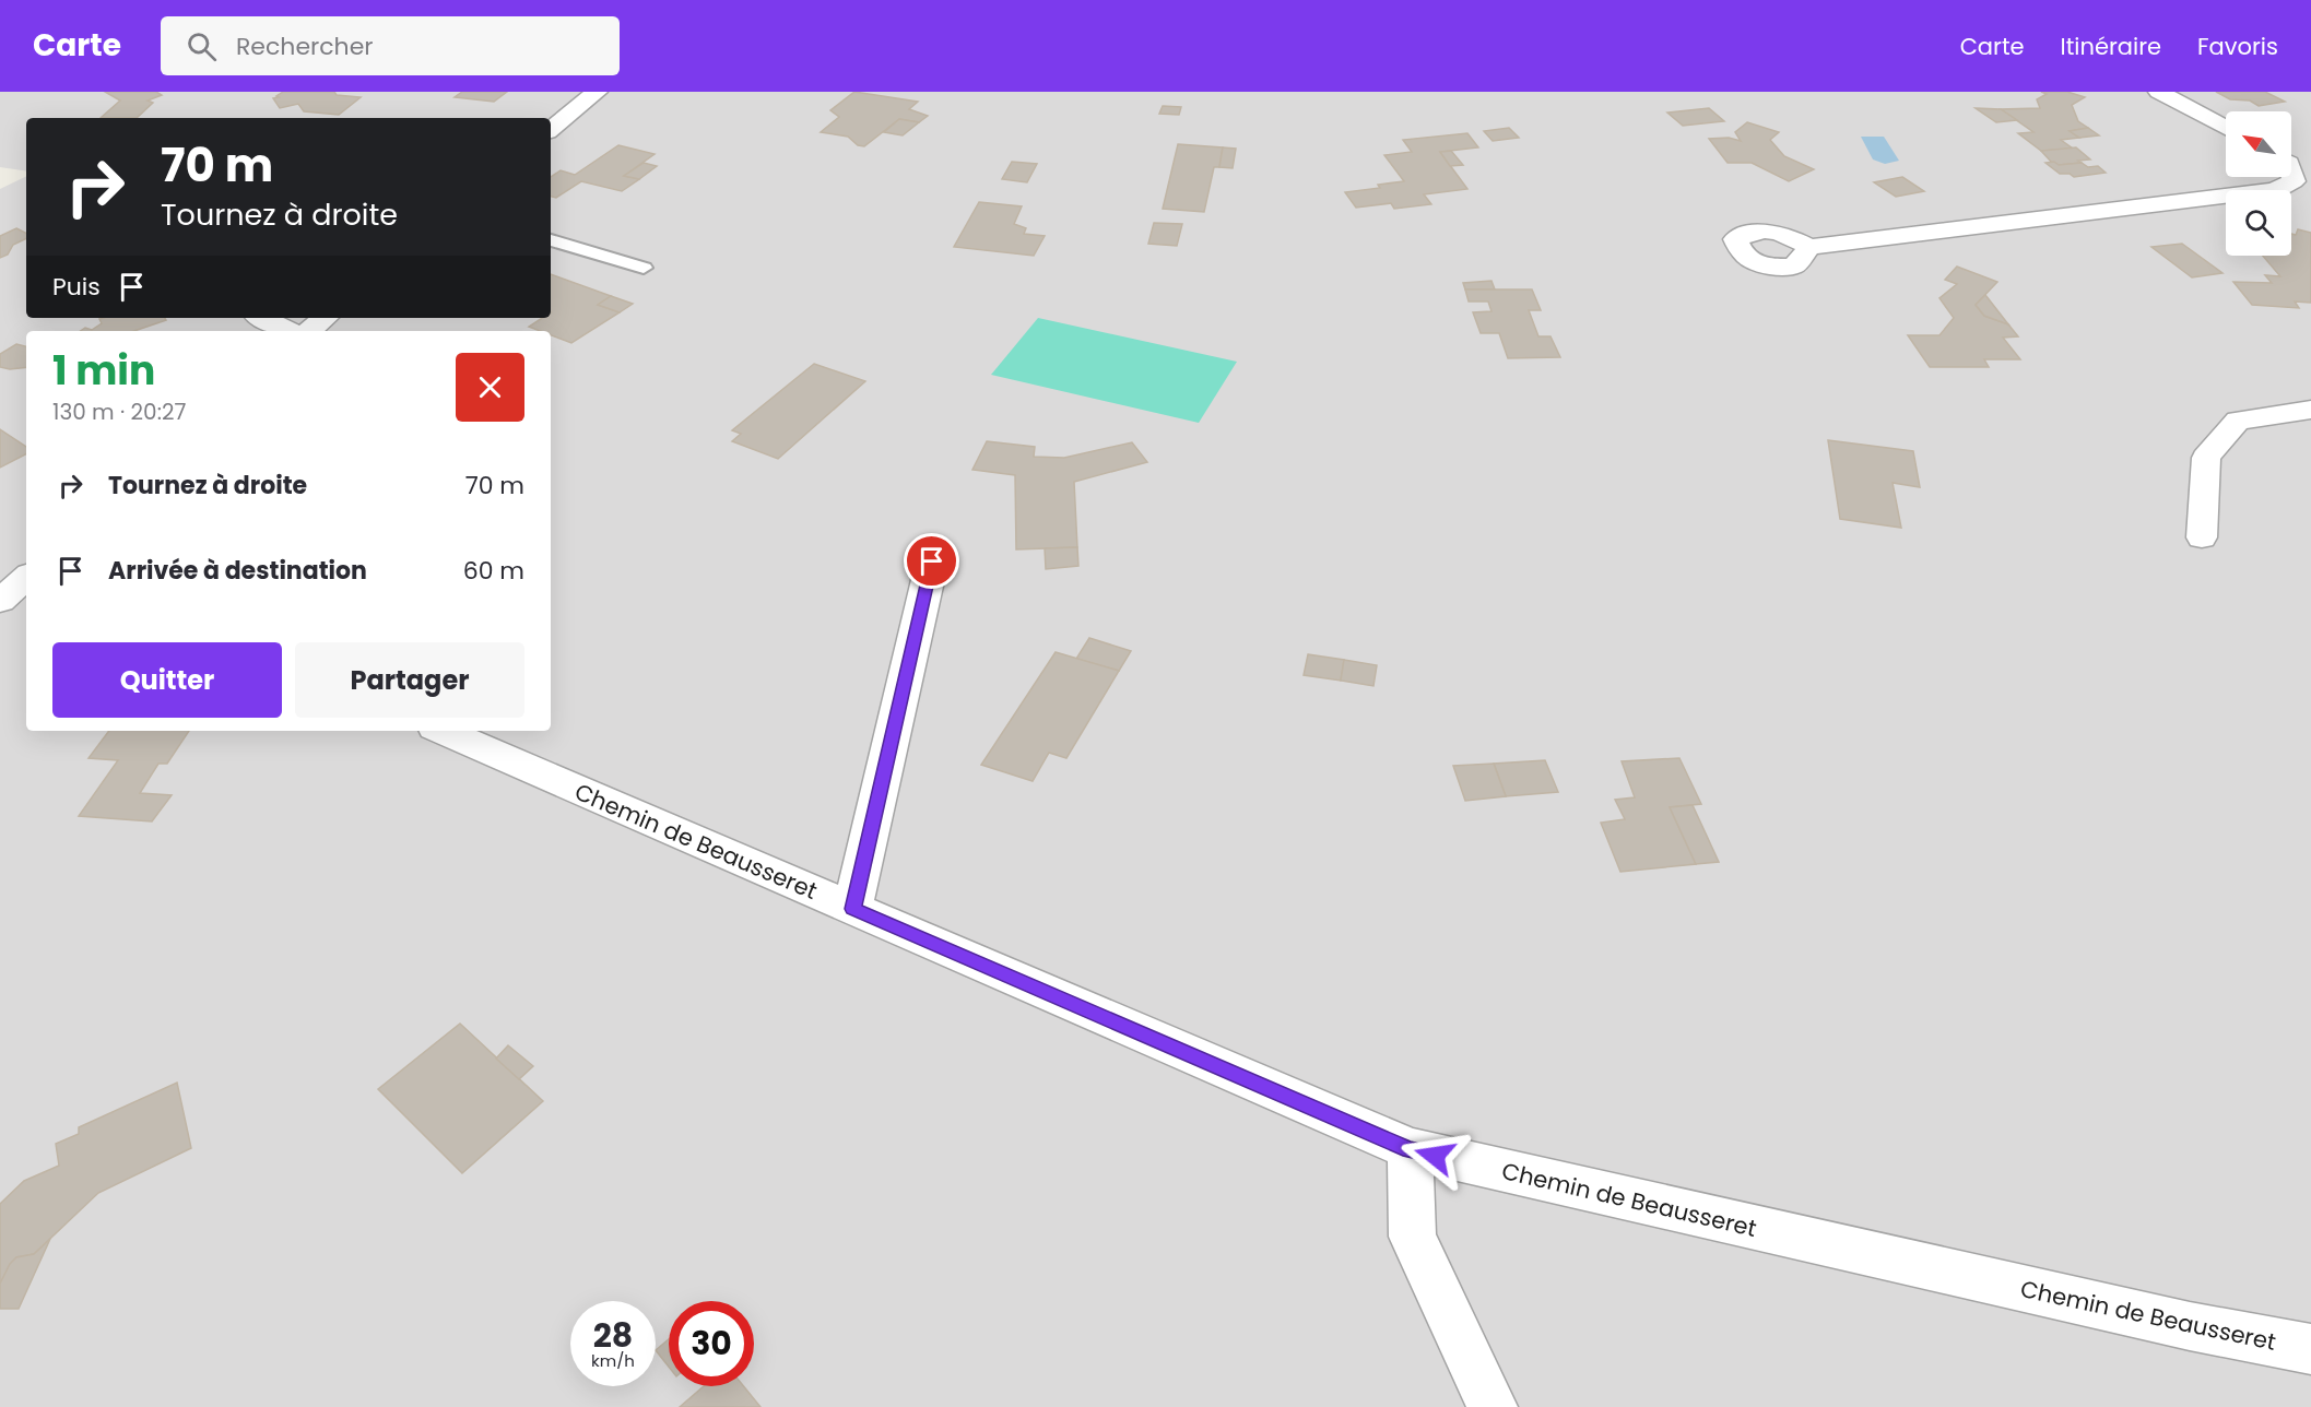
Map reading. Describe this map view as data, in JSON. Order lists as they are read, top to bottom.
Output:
{
  "streets": {
    "street": ["Chemin de Beausseret"]
  },
  "north": "top left",
  "page": {
    "header": "Carte",
    "search": "Rechercher",
    "nav": ["Carte", "Itinéraire", "Favoris"],
    "turn": ["70 m", "Tournez à droite"],
    "then": "Puis",
    "heading": ["1 min", "130 m · 20:27"],
    "list": [
      {
        "name": "Tournez à droite",
        "value": "70 m"
      },
      {
        "name": "Arrivée à destination",
        "value": "60 m"
      }
    ],
    "buttons": ["Quitter", "Partager"],
    "speed": "28 km/h",
    "limit": "30"
  }
}
